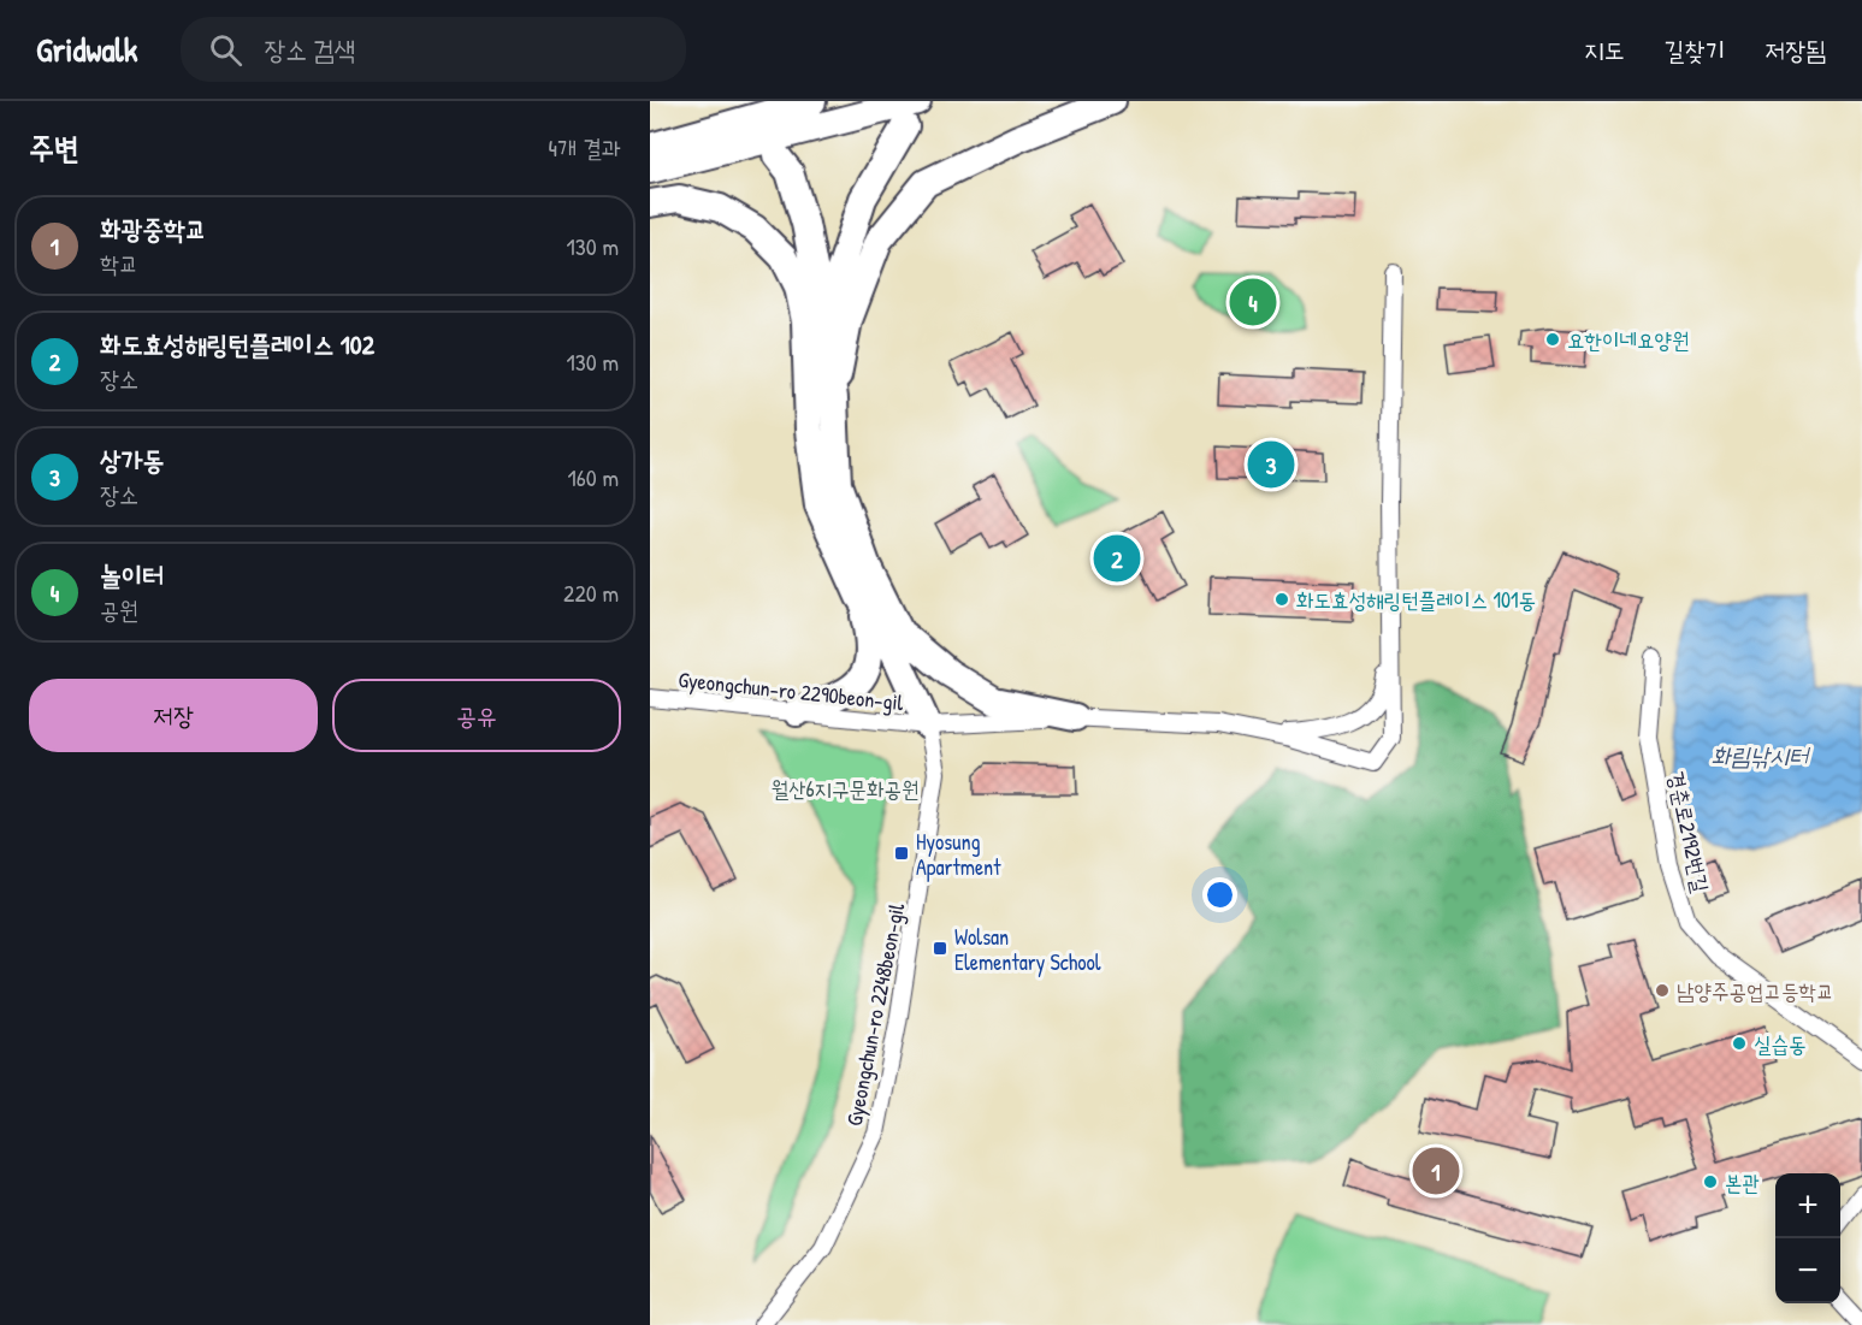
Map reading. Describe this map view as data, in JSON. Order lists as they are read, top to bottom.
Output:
{
  "streets": {
    "street": ["Gyeongchun-ro 2290beon-gil", "경춘로2192번길", "Gyeongchun-ro 2248beon-gil"]
  },
  "crossings": [
    ["Gyeongchun-ro 2290beon-gil", "Gyeongchun-ro 2248beon-gil"]
  ],
  "water": ["화림낚시터"],
  "parks": ["월산6지구문화공원"],
  "places": {
    "other": [
      "요한이네요양원",
      "화도효성해링턴플레이스 101동",
      "남양주공업고등학교",
      "실습동",
      "본관"
    ],
    "transit": ["Hyosung Apartment", "Wolsan Elementary School"]
  },
  "page": {
    "header": "Gridwalk",
    "search": "장소 검색",
    "nav": ["지도", "길찾기", "저장됨"],
    "heading": ["주변", "4개 결과"],
    "list": [
      {
        "mark": "1",
        "name": "화광중학교",
        "note": "학교",
        "value": "130 m"
      },
      {
        "mark": "2",
        "name": "화도효성해링턴플레이스 102",
        "note": "장소",
        "value": "130 m"
      },
      {
        "mark": "3",
        "name": "상가동",
        "note": "장소",
        "value": "160 m"
      },
      {
        "mark": "4",
        "name": "놀이터",
        "note": "공원",
        "value": "220 m"
      }
    ],
    "pins": [
      "4",
      "3",
      "2",
      "1"
    ],
    "buttons": ["저장", "공유"],
    "map_buttons": ["+", "−"]
  }
}
